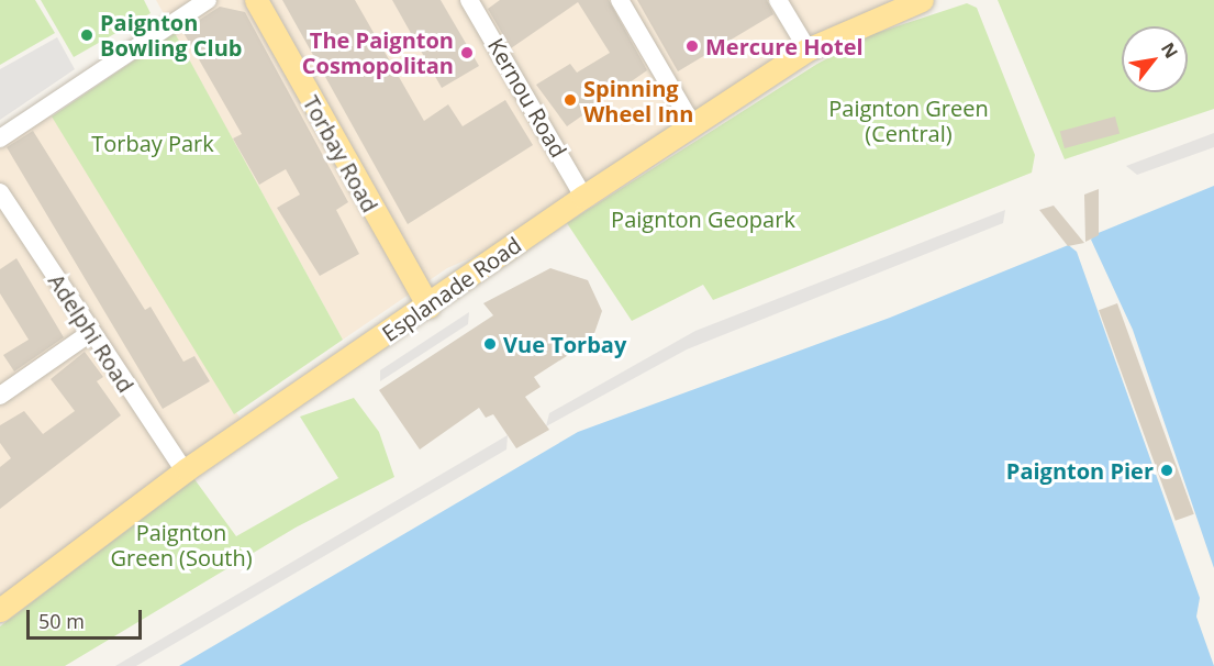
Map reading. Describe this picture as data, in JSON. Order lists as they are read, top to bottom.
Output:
{
  "streets": {
    "main road": ["Torbay Road", "Esplanade Road"],
    "street": ["Kernou Road", "Adelphi Road"]
  },
  "crossings": [
    ["Kernou Road", "Esplanade Road"],
    ["Torbay Road", "Esplanade Road"],
    ["Esplanade Road", "Adelphi Road"]
  ],
  "parks": [
    "Paignton Green (Central)",
    "Torbay Park",
    "Paignton Geopark",
    "Paignton Green (South)"
  ],
  "places": [
    "Paignton Bowling Club",
    "Mercure Hotel",
    "The Paignton Cosmopolitan",
    "Spinning Wheel Inn",
    "Vue Torbay",
    "Paignton Pier"
  ],
  "scale_bar": "50 m",
  "north": "top right"
}
